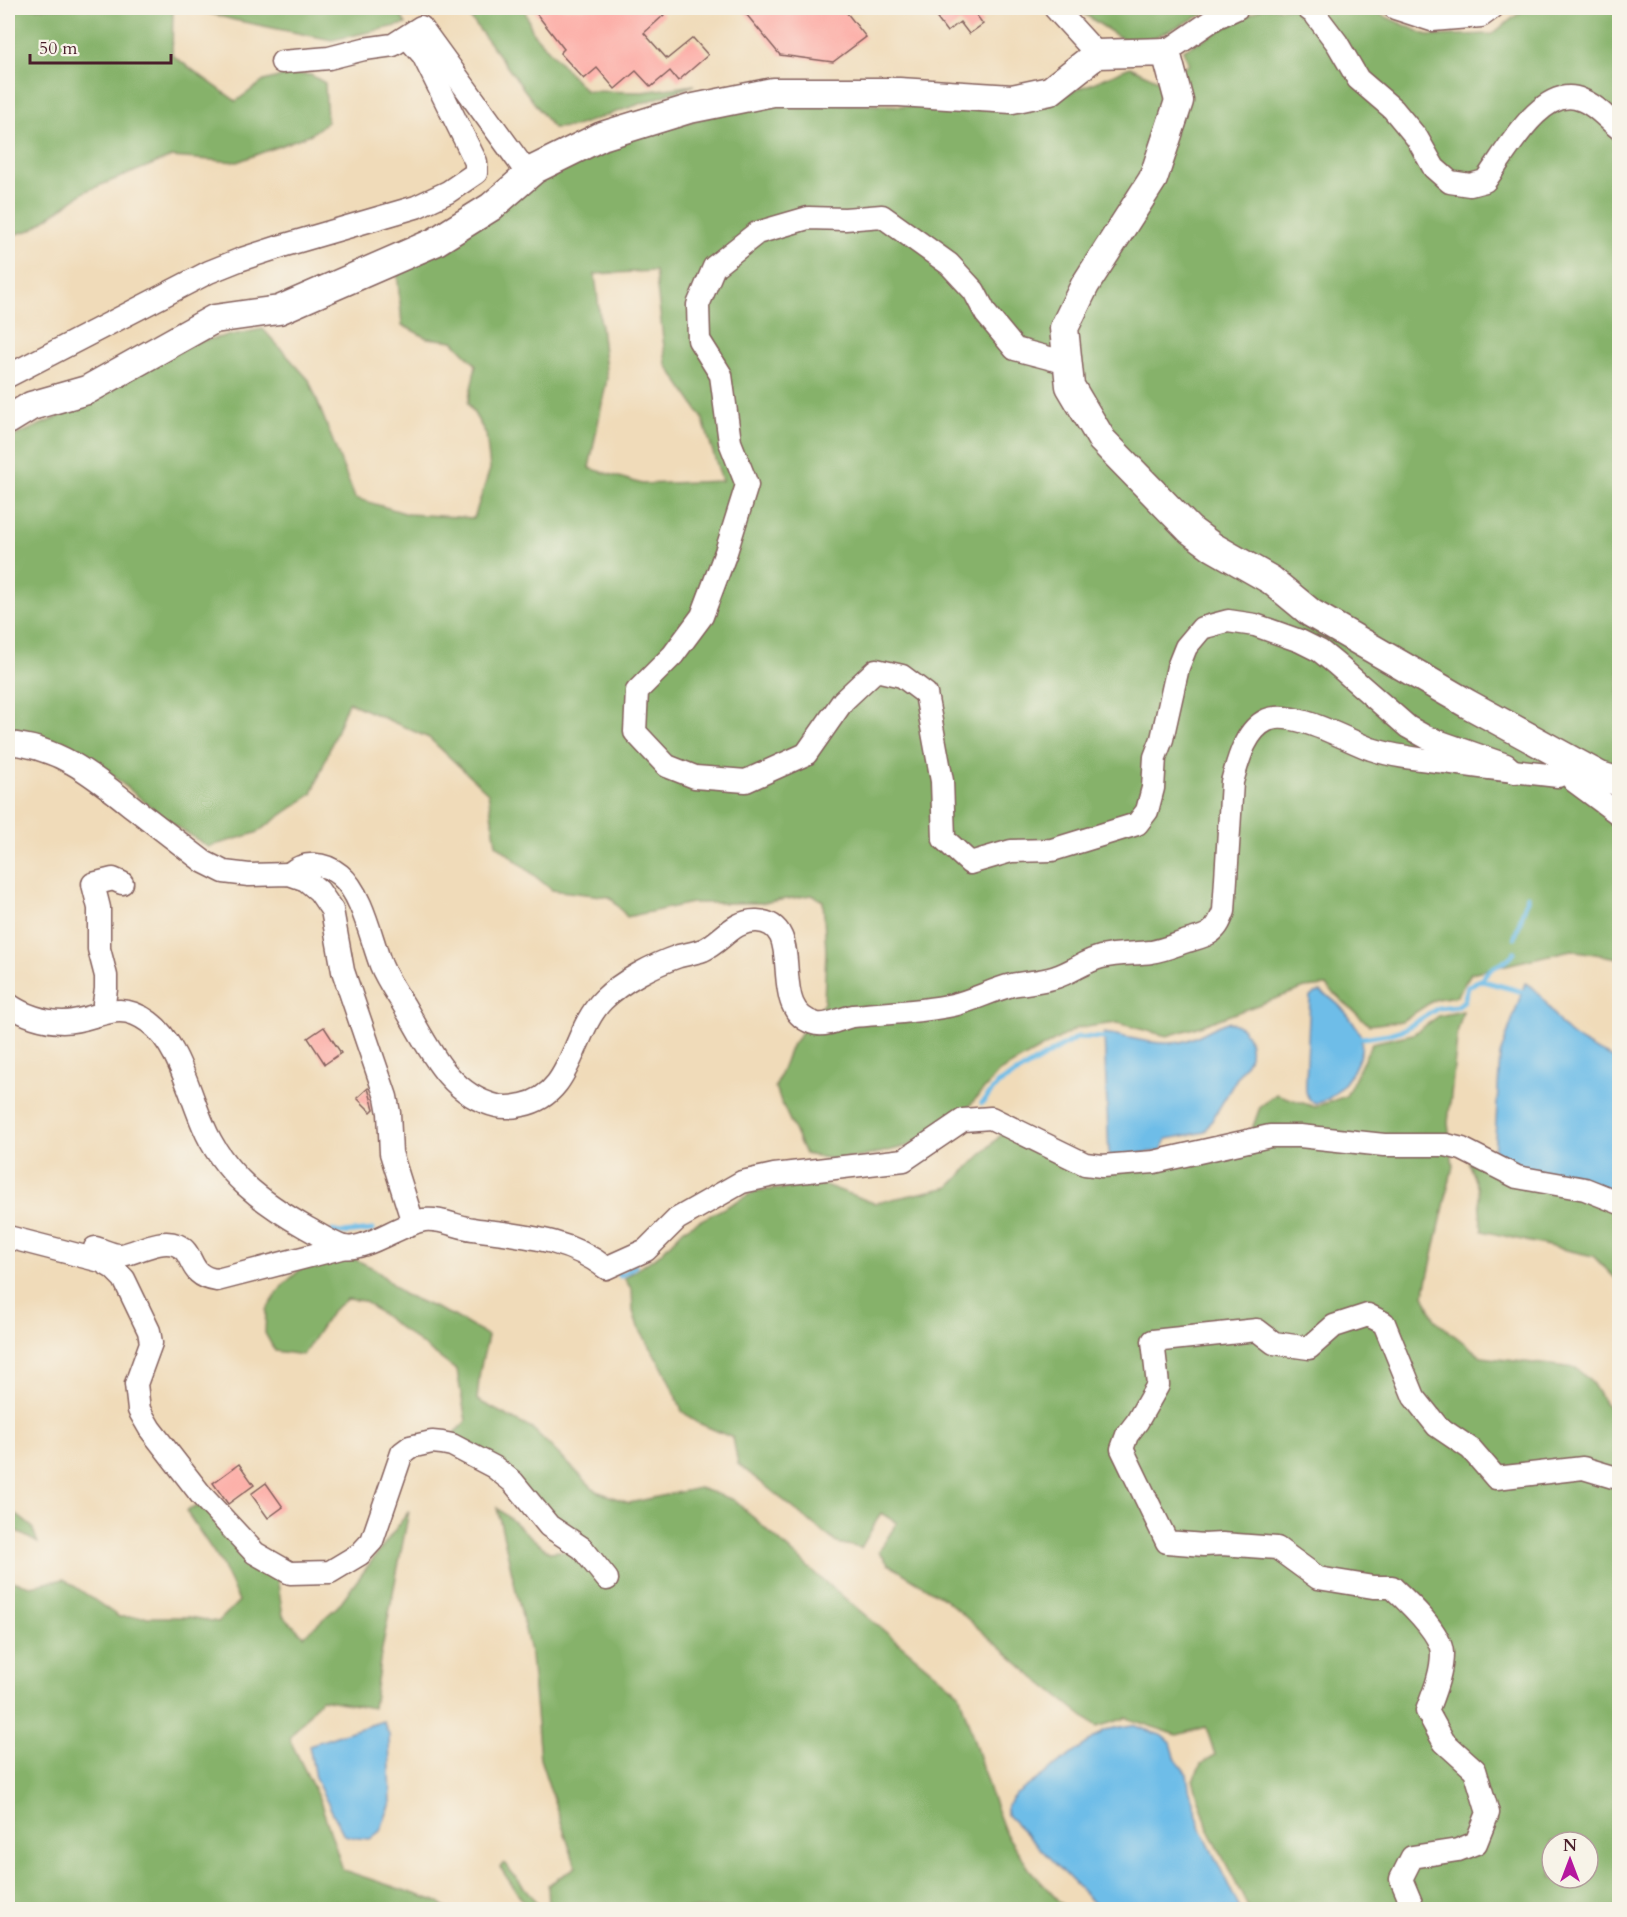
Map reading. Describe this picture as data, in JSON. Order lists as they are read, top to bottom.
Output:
{
  "scale_bar": "50 m",
  "north": "top"
}
